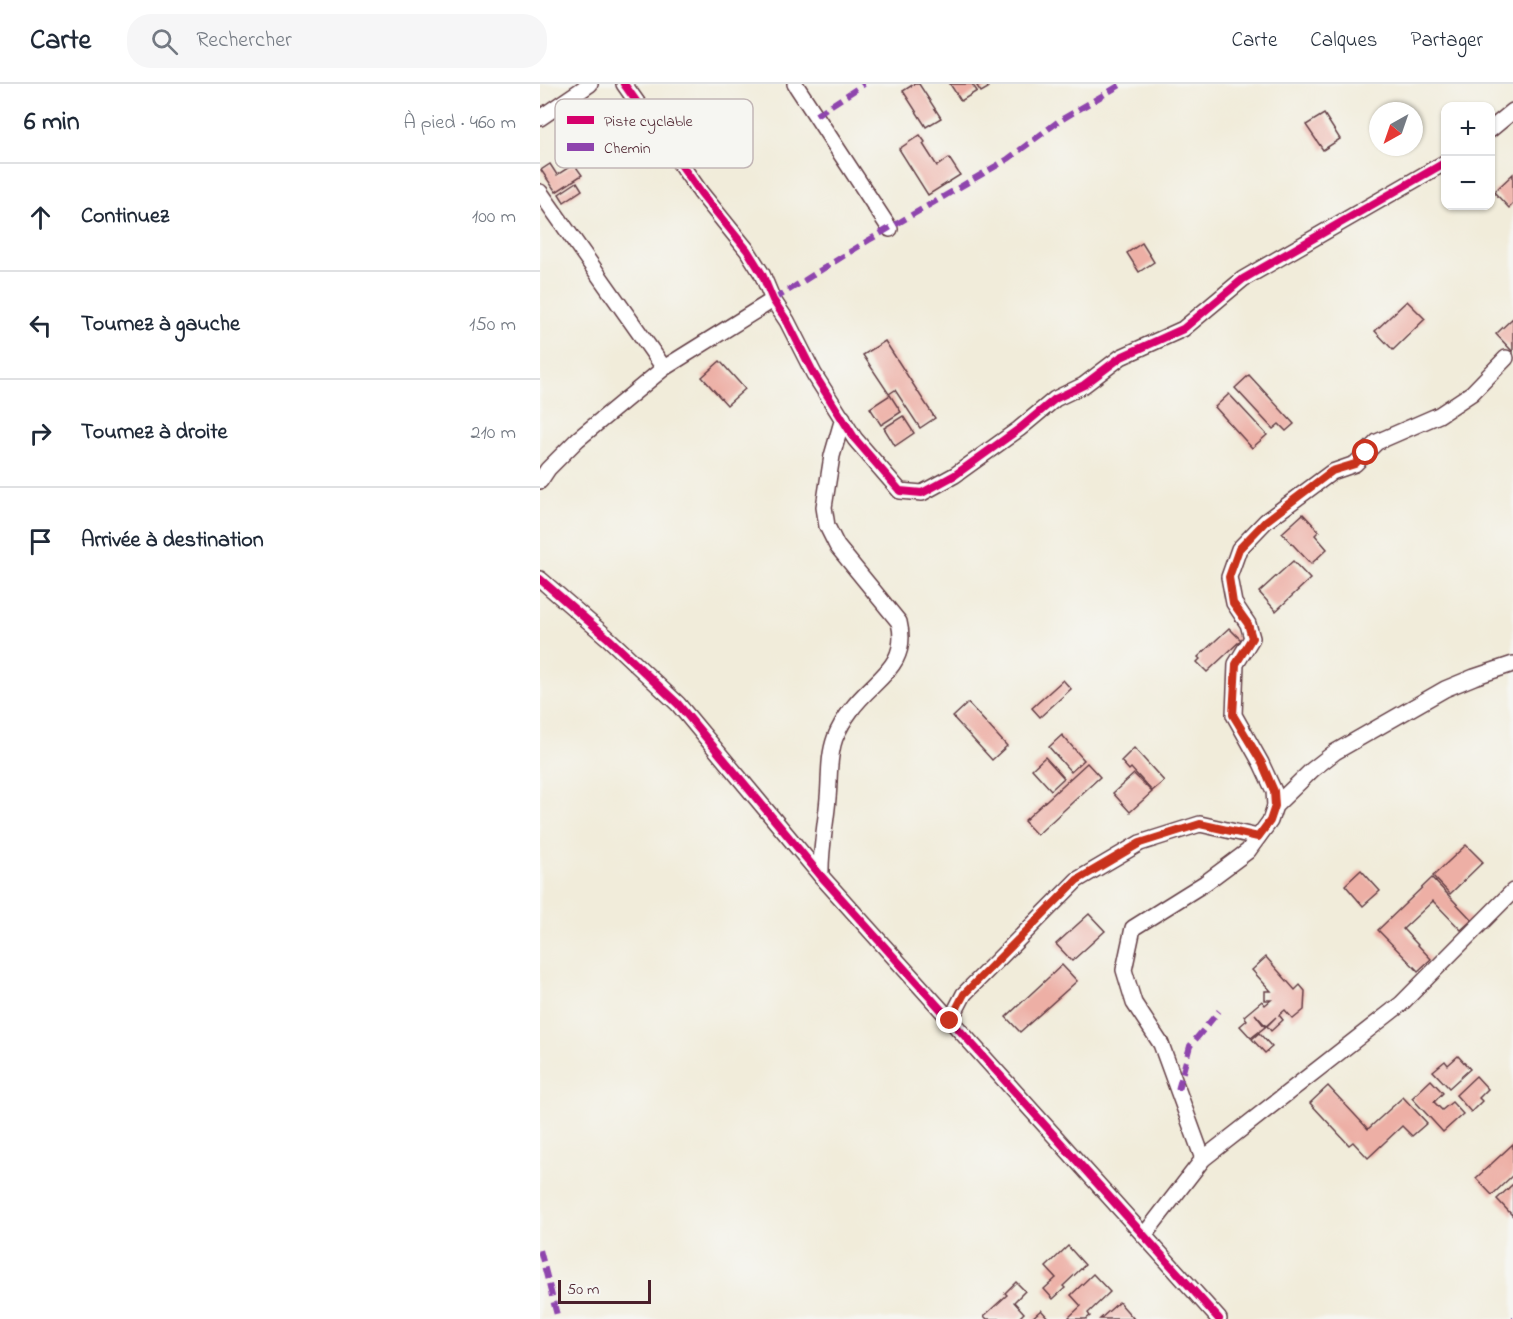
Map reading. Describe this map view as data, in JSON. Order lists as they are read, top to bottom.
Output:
{
  "legend": ["Piste cyclable", "Chemin"],
  "scale_bar": "50 m",
  "north": "bottom left",
  "page": {
    "header": "Carte",
    "search": "Rechercher",
    "nav": ["Carte", "Calques", "Partager"],
    "heading": ["6 min", "À pied · 460 m"],
    "map_buttons": ["+", "−"],
    "list": [
      ["Continuez", "100 m"],
      ["Tournez à gauche", "150 m"],
      ["Tournez à droite", "210 m"],
      "Arrivée à destination"
    ],
    "scale": "50 m"
  }
}
